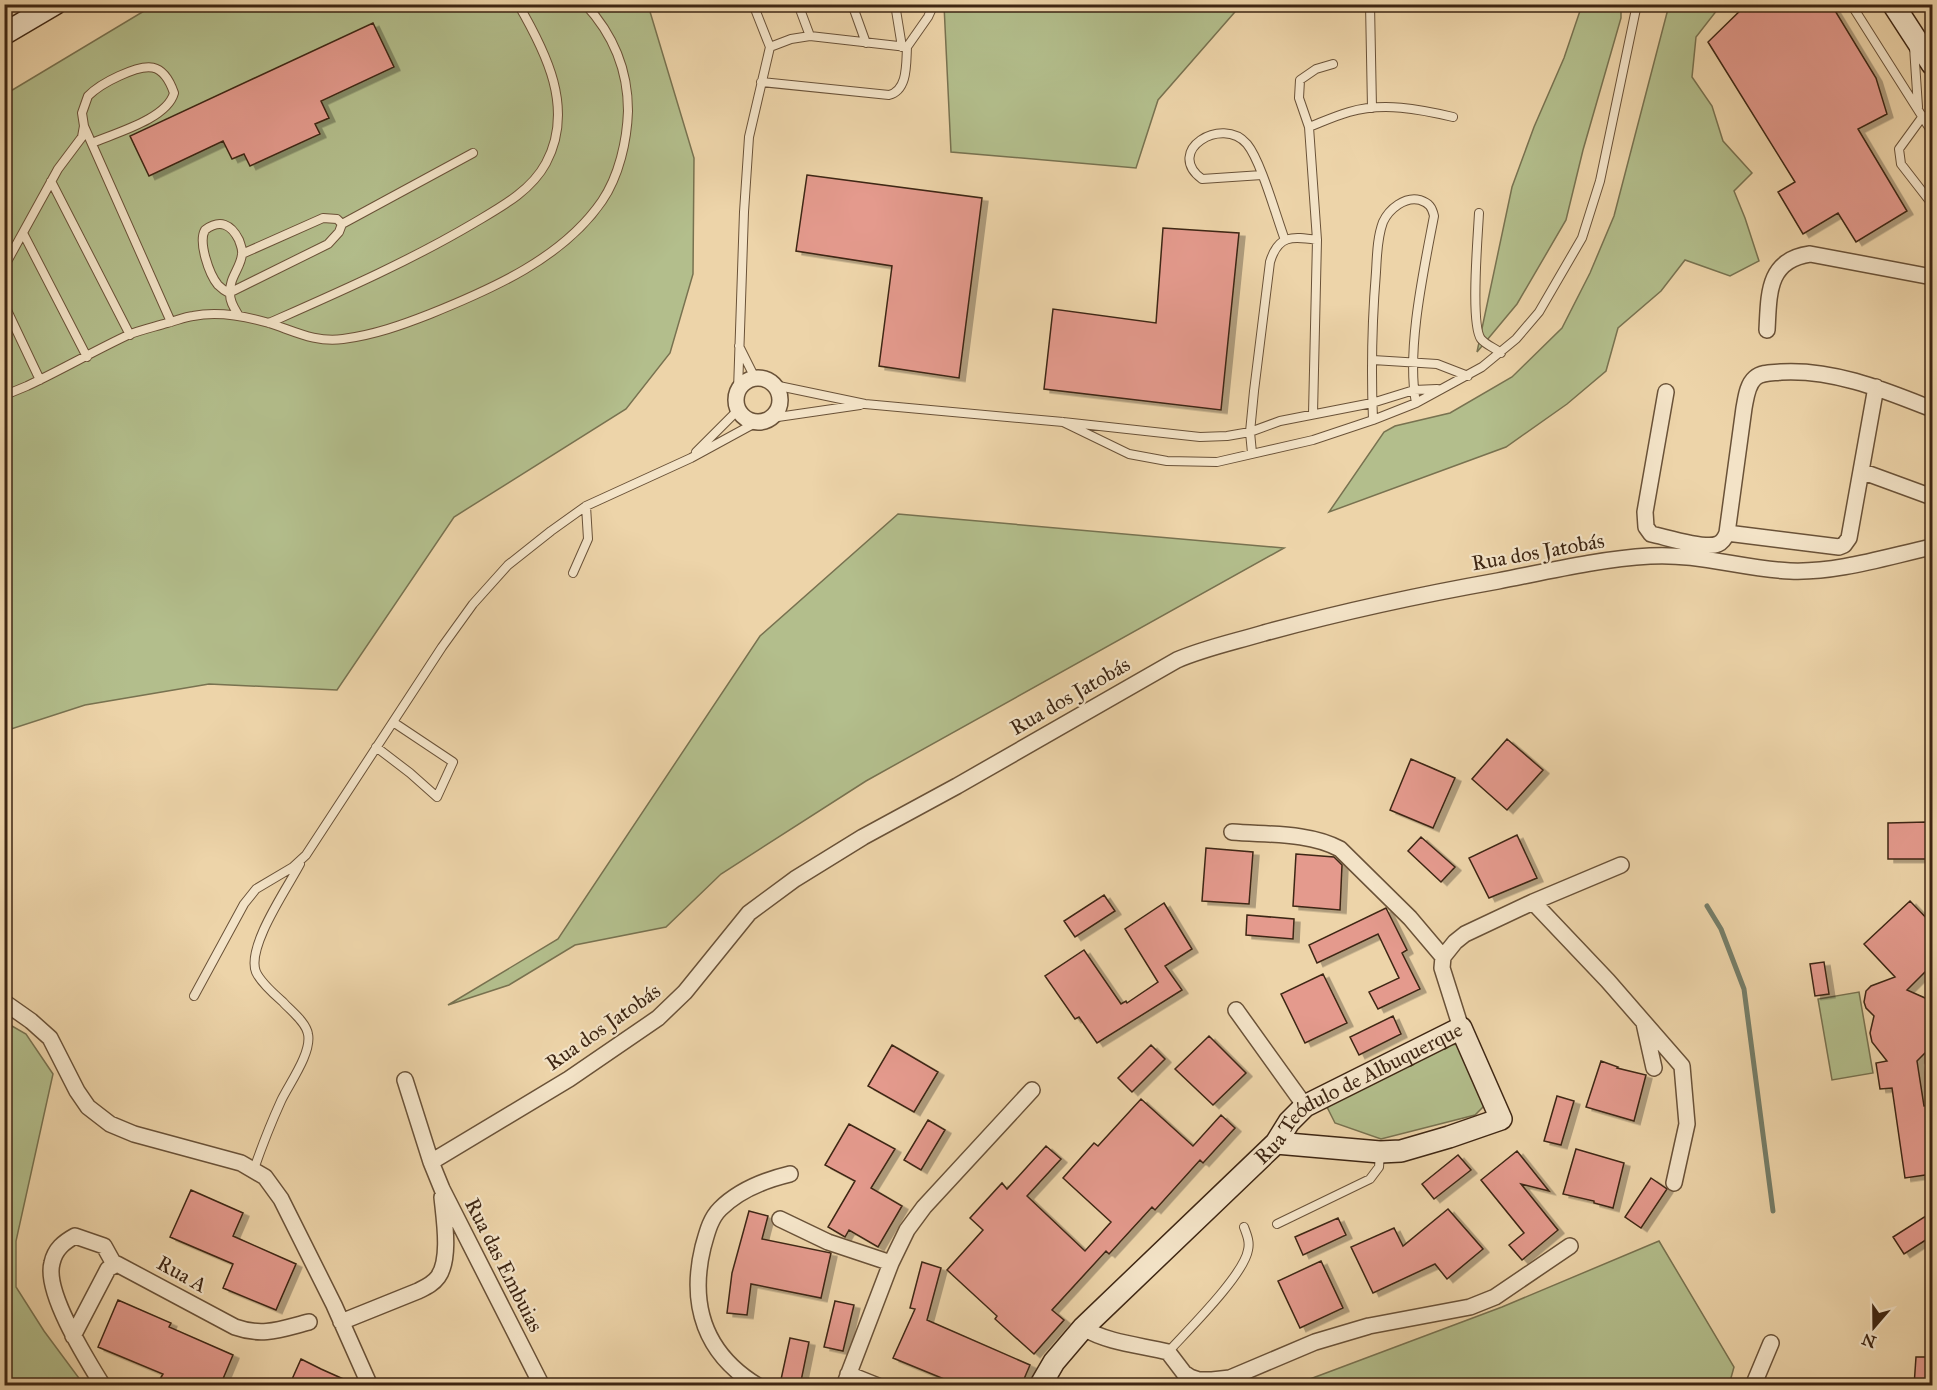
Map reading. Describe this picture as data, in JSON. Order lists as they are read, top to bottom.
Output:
{
  "streets": {
    "street": [
      "Rua dos Jatobás",
      "Rua Teódulo de Albuquerque",
      "Rua das Embuias",
      "Rua A"
    ]
  },
  "crossings": [
    ["Rua dos Jatobás", "Rua das Embuias"]
  ],
  "north": "bottom"
}
